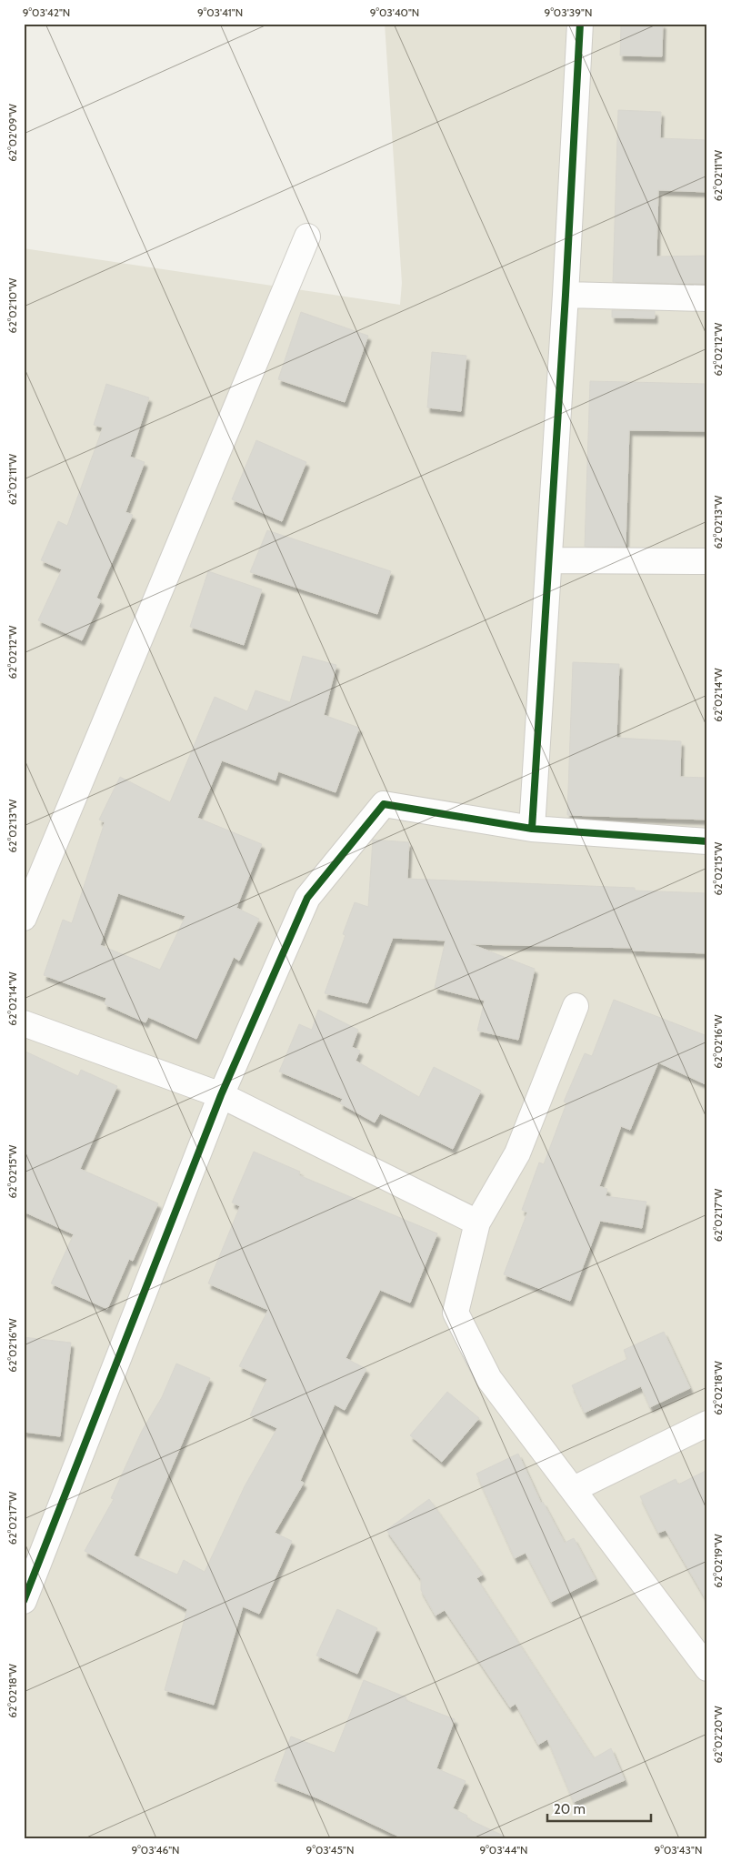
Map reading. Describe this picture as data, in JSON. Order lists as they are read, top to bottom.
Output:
{
  "scale_bar": "20 m",
  "coordinates": [
    "9°03'42\"N",
    "9°03'41\"N",
    "9°03'40\"N",
    "9°03'39\"N",
    "62°02'09\"W",
    "62°02'11\"W",
    "62°02'10\"W",
    "62°02'12\"W",
    "62°02'13\"W",
    "62°02'14\"W",
    "62°02'15\"W",
    "62°02'16\"W",
    "62°02'17\"W",
    "62°02'18\"W",
    "62°02'19\"W",
    "62°02'20\"W",
    "9°03'46\"N",
    "9°03'45\"N",
    "9°03'44\"N",
    "9°03'43\"N"
  ]
}
